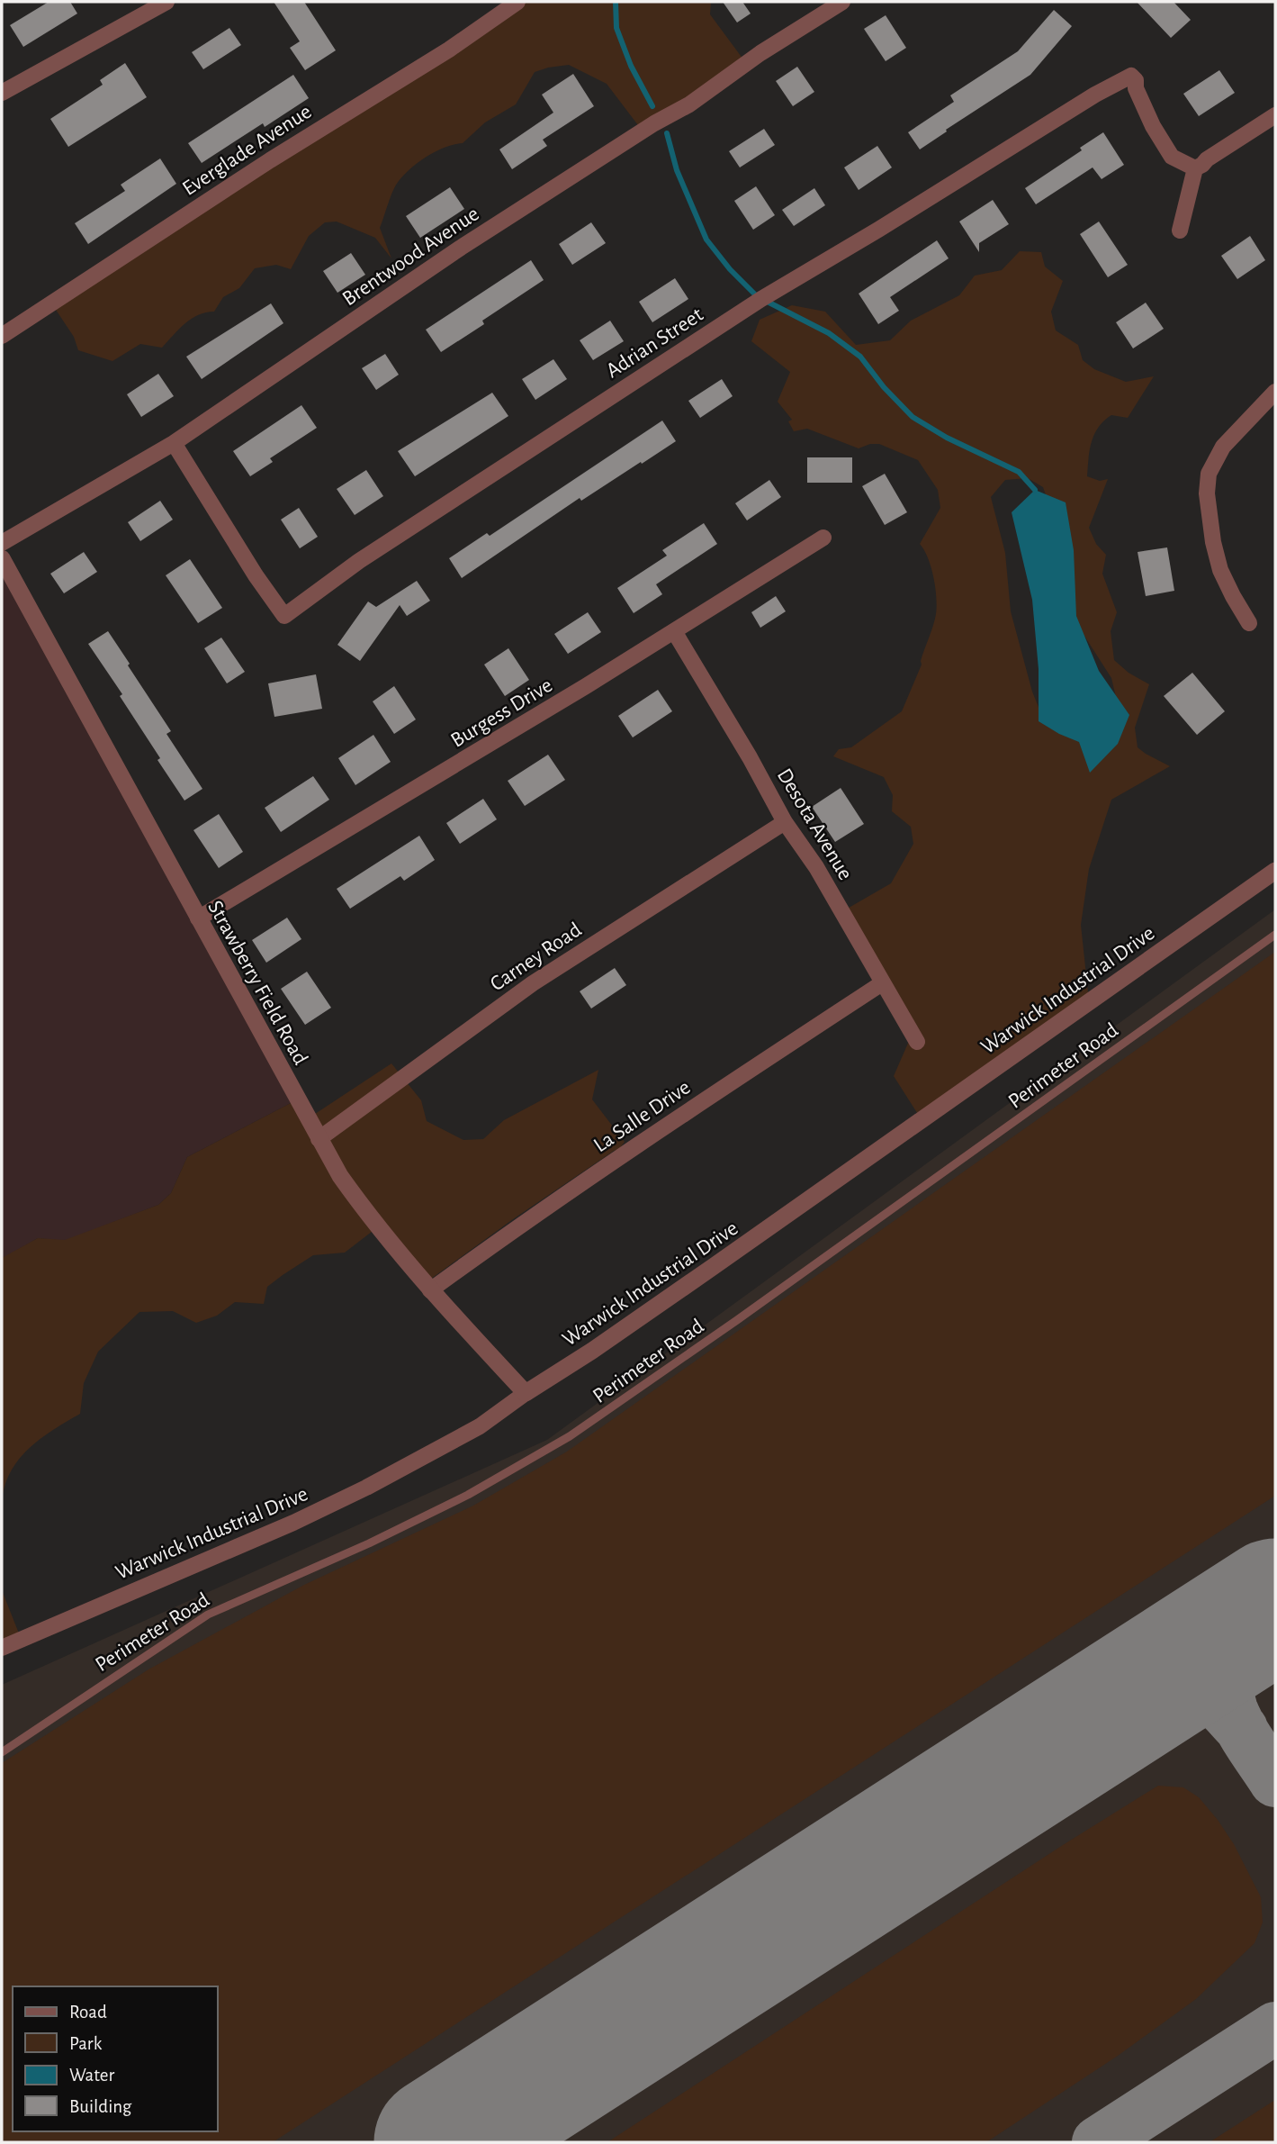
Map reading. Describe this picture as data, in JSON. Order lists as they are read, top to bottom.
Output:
{
  "streets": {
    "street": [
      "Everglade Avenue",
      "Brentwood Avenue",
      "Adrian Street",
      "Burgess Drive",
      "Desota Avenue",
      "Carney Road",
      "Strawberry Field Road",
      "Warwick Industrial Drive",
      "La Salle Drive"
    ],
    "lane": ["Perimeter Road"]
  },
  "crossings": [
    ["Brentwood Avenue", "Adrian Street"],
    ["Burgess Drive", "Desota Avenue"],
    ["Burgess Drive", "Strawberry Field Road"],
    ["Desota Avenue", "Carney Road"],
    ["Desota Avenue", "La Salle Drive"],
    ["Carney Road", "Strawberry Field Road"],
    ["Strawberry Field Road", "Warwick Industrial Drive"],
    ["Strawberry Field Road", "La Salle Drive"]
  ],
  "legend": [
    "Road",
    "Park",
    "Water",
    "Building"
  ]
}
